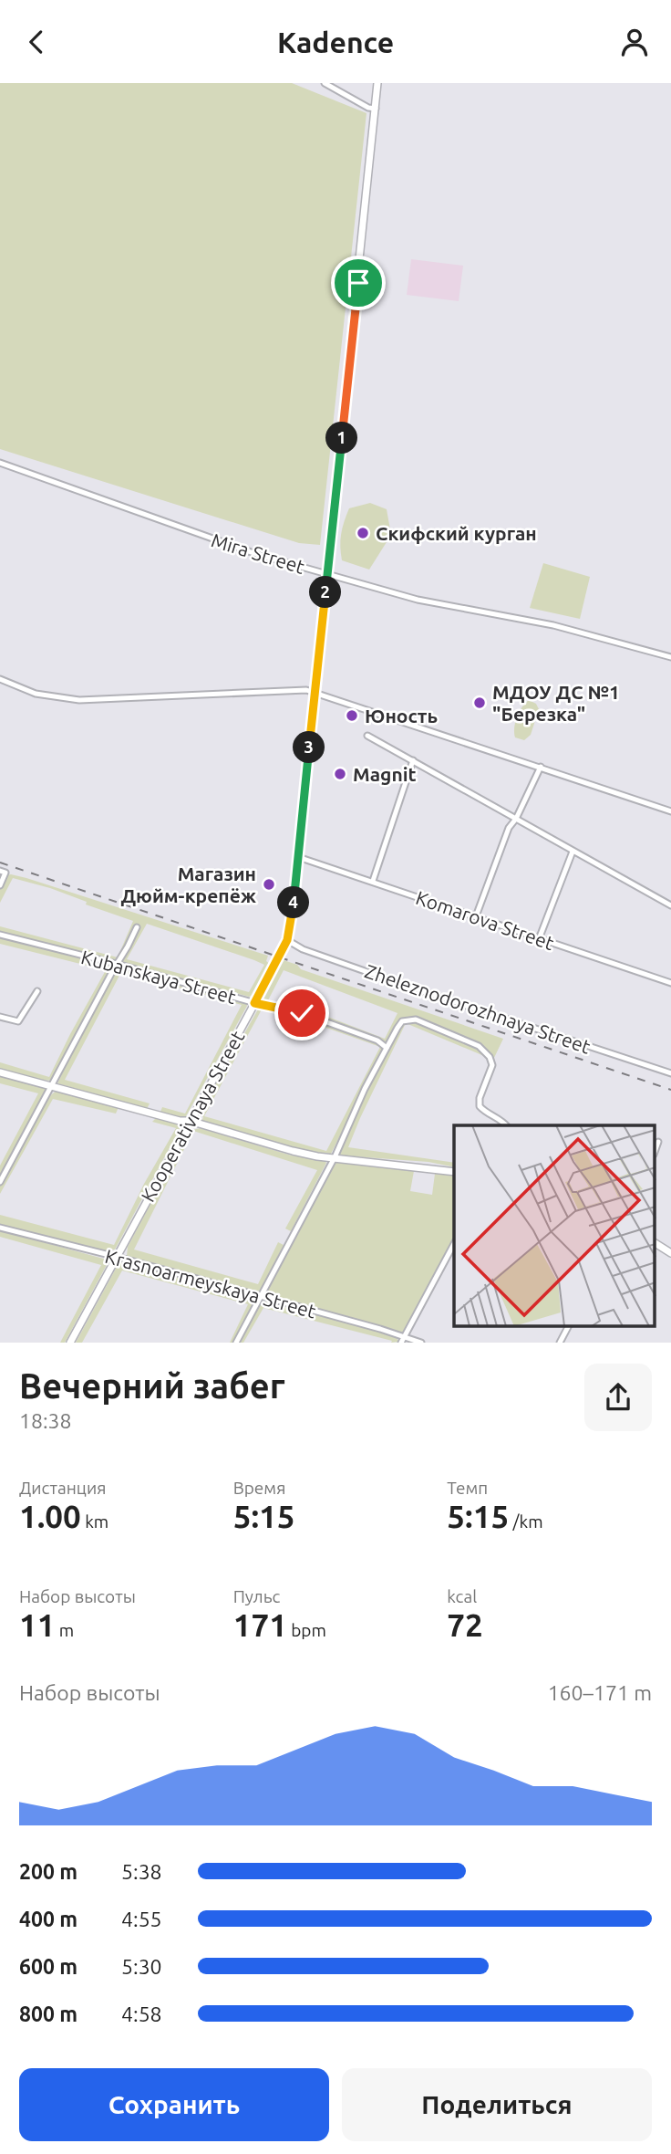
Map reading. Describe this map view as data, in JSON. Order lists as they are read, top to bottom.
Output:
{
  "streets": {
    "street": [
      "Mira Street",
      "Komarova Street",
      "Kubanskaya Street",
      "Zheleznodorozhnaya Street",
      "Kooperativnaya Street",
      "Krasnoarmeyskaya Street"
    ]
  },
  "crossings": [
    ["Mira Street", "Kooperativnaya Street"],
    ["Komarova Street", "Kooperativnaya Street"],
    ["Kubanskaya Street", "Zheleznodorozhnaya Street"],
    ["Kubanskaya Street", "Kooperativnaya Street"],
    ["Zheleznodorozhnaya Street", "Kooperativnaya Street"],
    ["Kooperativnaya Street", "Krasnoarmeyskaya Street"]
  ],
  "places": [
    "Скифский курган",
    "МДОУ ДС №1 \"Березка\"",
    "Юность",
    "Magnit",
    "Магазин Дюйм-крепёж"
  ],
  "page": {
    "header": "Kadence",
    "pins": [
      "1",
      "2",
      "3",
      "4"
    ],
    "heading": ["Вечерний забег", "18:38"],
    "stats": [
      ["Дистанция", "1.00 km"],
      ["Время", "5:15"],
      ["Темп", "5:15 /km"],
      ["Набор высоты", "11 m"],
      ["Пульс", "171 bpm"],
      ["kcal", "72"]
    ],
    "chart": ["Набор высоты", "160–171 m"],
    "list": [
      {
        "name": "200 m",
        "note": "5:38"
      },
      {
        "name": "400 m",
        "note": "4:55"
      },
      {
        "name": "600 m",
        "note": "5:30"
      },
      {
        "name": "800 m",
        "note": "4:58"
      }
    ],
    "buttons": ["Сохранить", "Поделиться"]
  }
}
